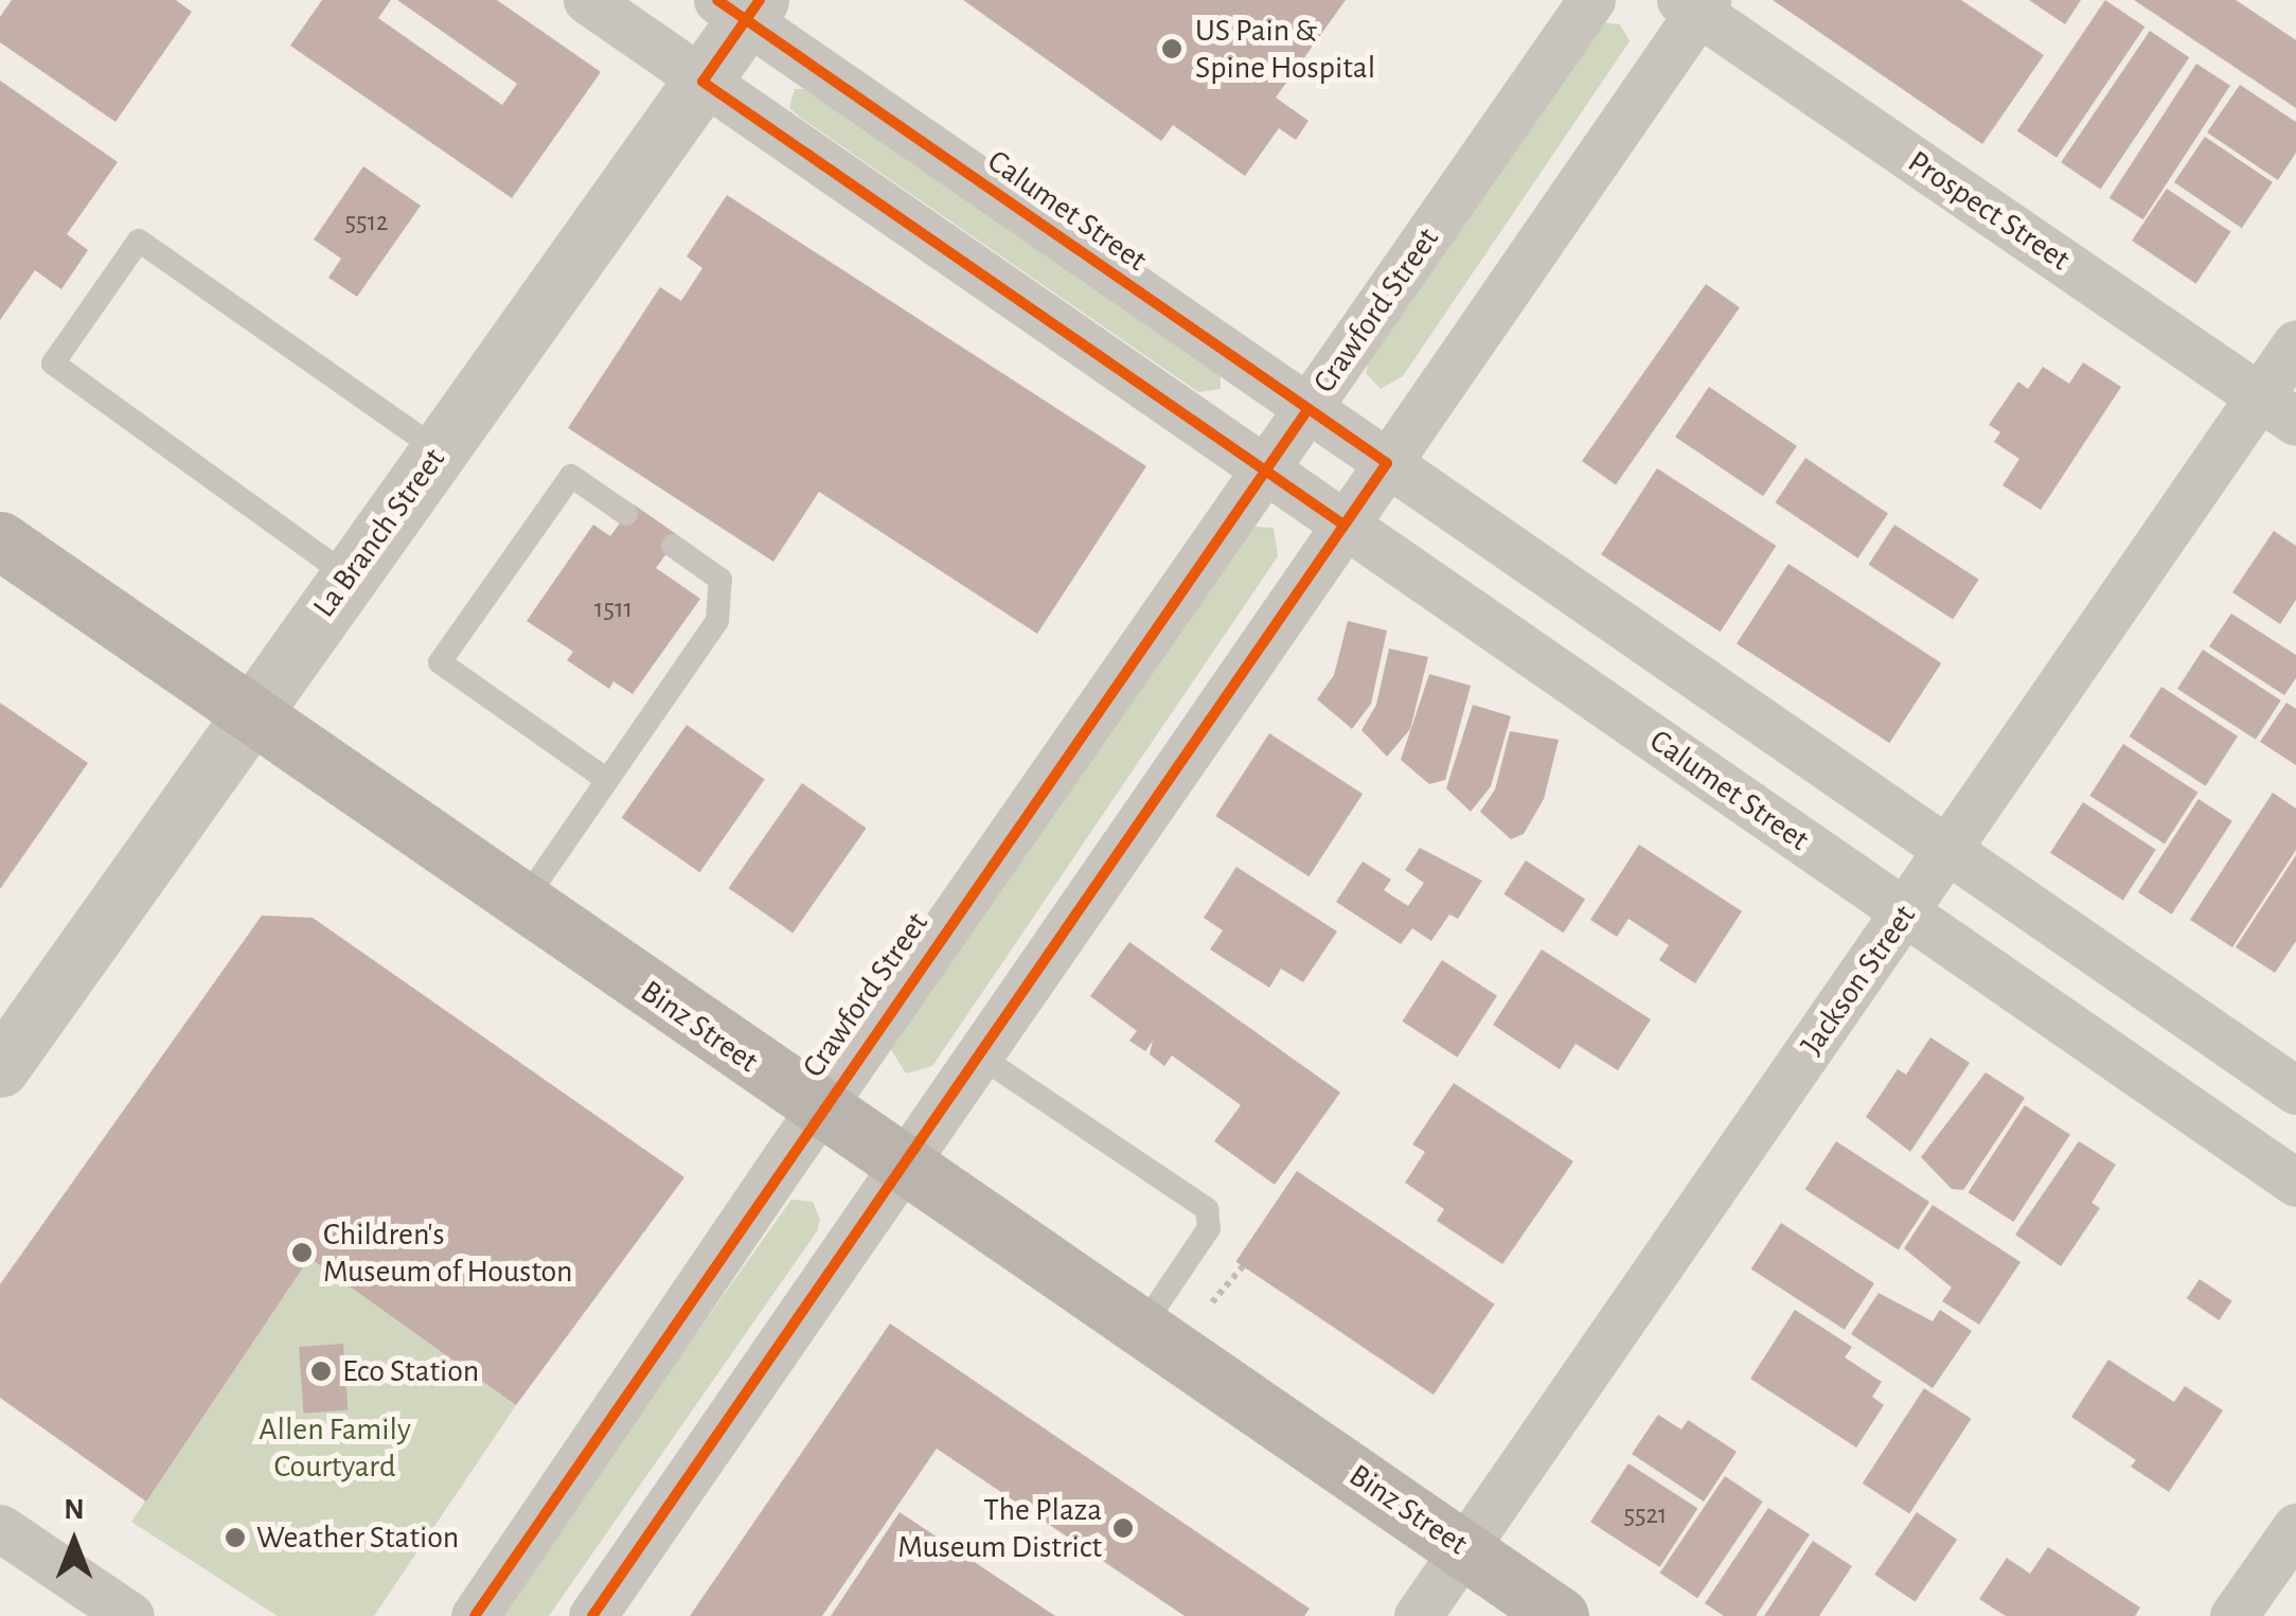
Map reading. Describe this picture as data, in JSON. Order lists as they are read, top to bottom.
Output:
{
  "streets": {
    "main road": ["Binz Street"],
    "street": [
      "Calumet Street",
      "Prospect Street",
      "Crawford Street",
      "La Branch Street",
      "Jackson Street"
    ]
  },
  "crossings": [
    ["Calumet Street", "Crawford Street"],
    ["Calumet Street", "La Branch Street"],
    ["Calumet Street", "Jackson Street"],
    ["Prospect Street", "Jackson Street"],
    ["Crawford Street", "Binz Street"],
    ["La Branch Street", "Binz Street"],
    ["Jackson Street", "Binz Street"]
  ],
  "parks": ["Allen Family Courtyard"],
  "places": [
    "US Pain & Spine Hospital",
    "Children's Museum of Houston",
    "Eco Station",
    "The Plaza Museum District",
    "Weather Station"
  ],
  "house_numbers": ["5512", "1511", "5521"],
  "north": "top"
}
